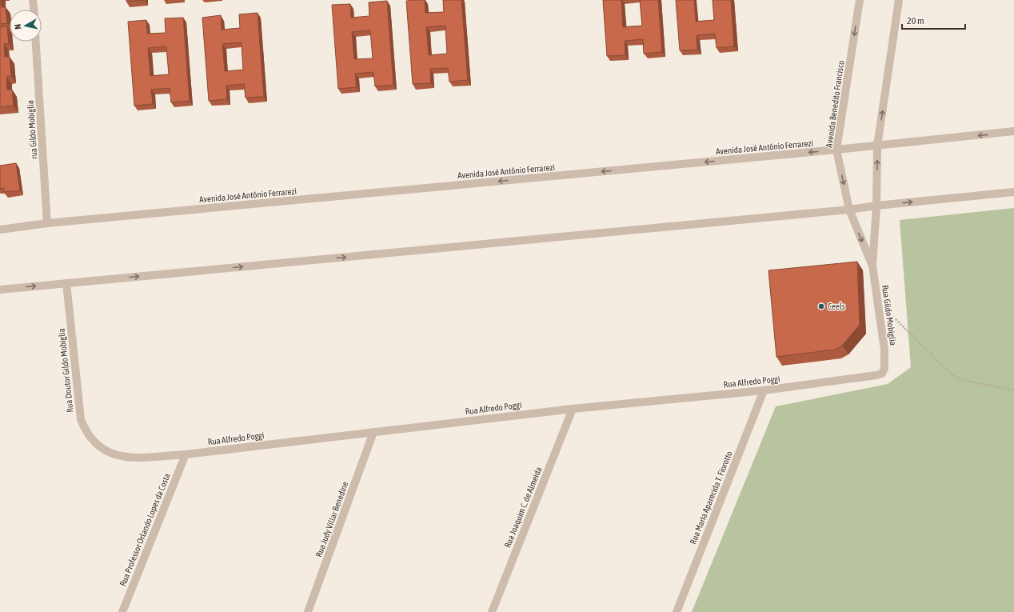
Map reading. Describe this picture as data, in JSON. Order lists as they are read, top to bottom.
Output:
{
  "streets": {
    "street": [
      "Avenida Benedito Francisco",
      "rua Gildo Mobiglia",
      "Avenida José Antônio Ferrarezi",
      "Rua Gildo Mobiglia",
      "Rua Doutor Gildo Mobiglia",
      "Rua Alfredo Poggi",
      "Rua Maria Aparecida T. Fiorotto",
      "Rua Joaquim C. de Almeida",
      "Rua Judy Villar Benedine",
      "Rua Professor Orlando Lopes da Costa"
    ]
  },
  "crossings": [
    ["Avenida Benedito Francisco", "Avenida José Antônio Ferrarezi"],
    ["Avenida Benedito Francisco", "Rua Gildo Mobiglia"],
    ["rua Gildo Mobiglia", "Avenida José Antônio Ferrarezi"],
    ["Rua Gildo Mobiglia", "Rua Alfredo Poggi"],
    ["Rua Doutor Gildo Mobiglia", "Rua Alfredo Poggi"],
    ["Rua Alfredo Poggi", "Rua Maria Aparecida T. Fiorotto"],
    ["Rua Alfredo Poggi", "Rua Joaquim C. de Almeida"],
    ["Rua Alfredo Poggi", "Rua Judy Villar Benedine"],
    ["Rua Alfredo Poggi", "Rua Professor Orlando Lopes da Costa"]
  ],
  "places": ["Ceels"],
  "scale_bar": "20 m",
  "north": "left"
}
